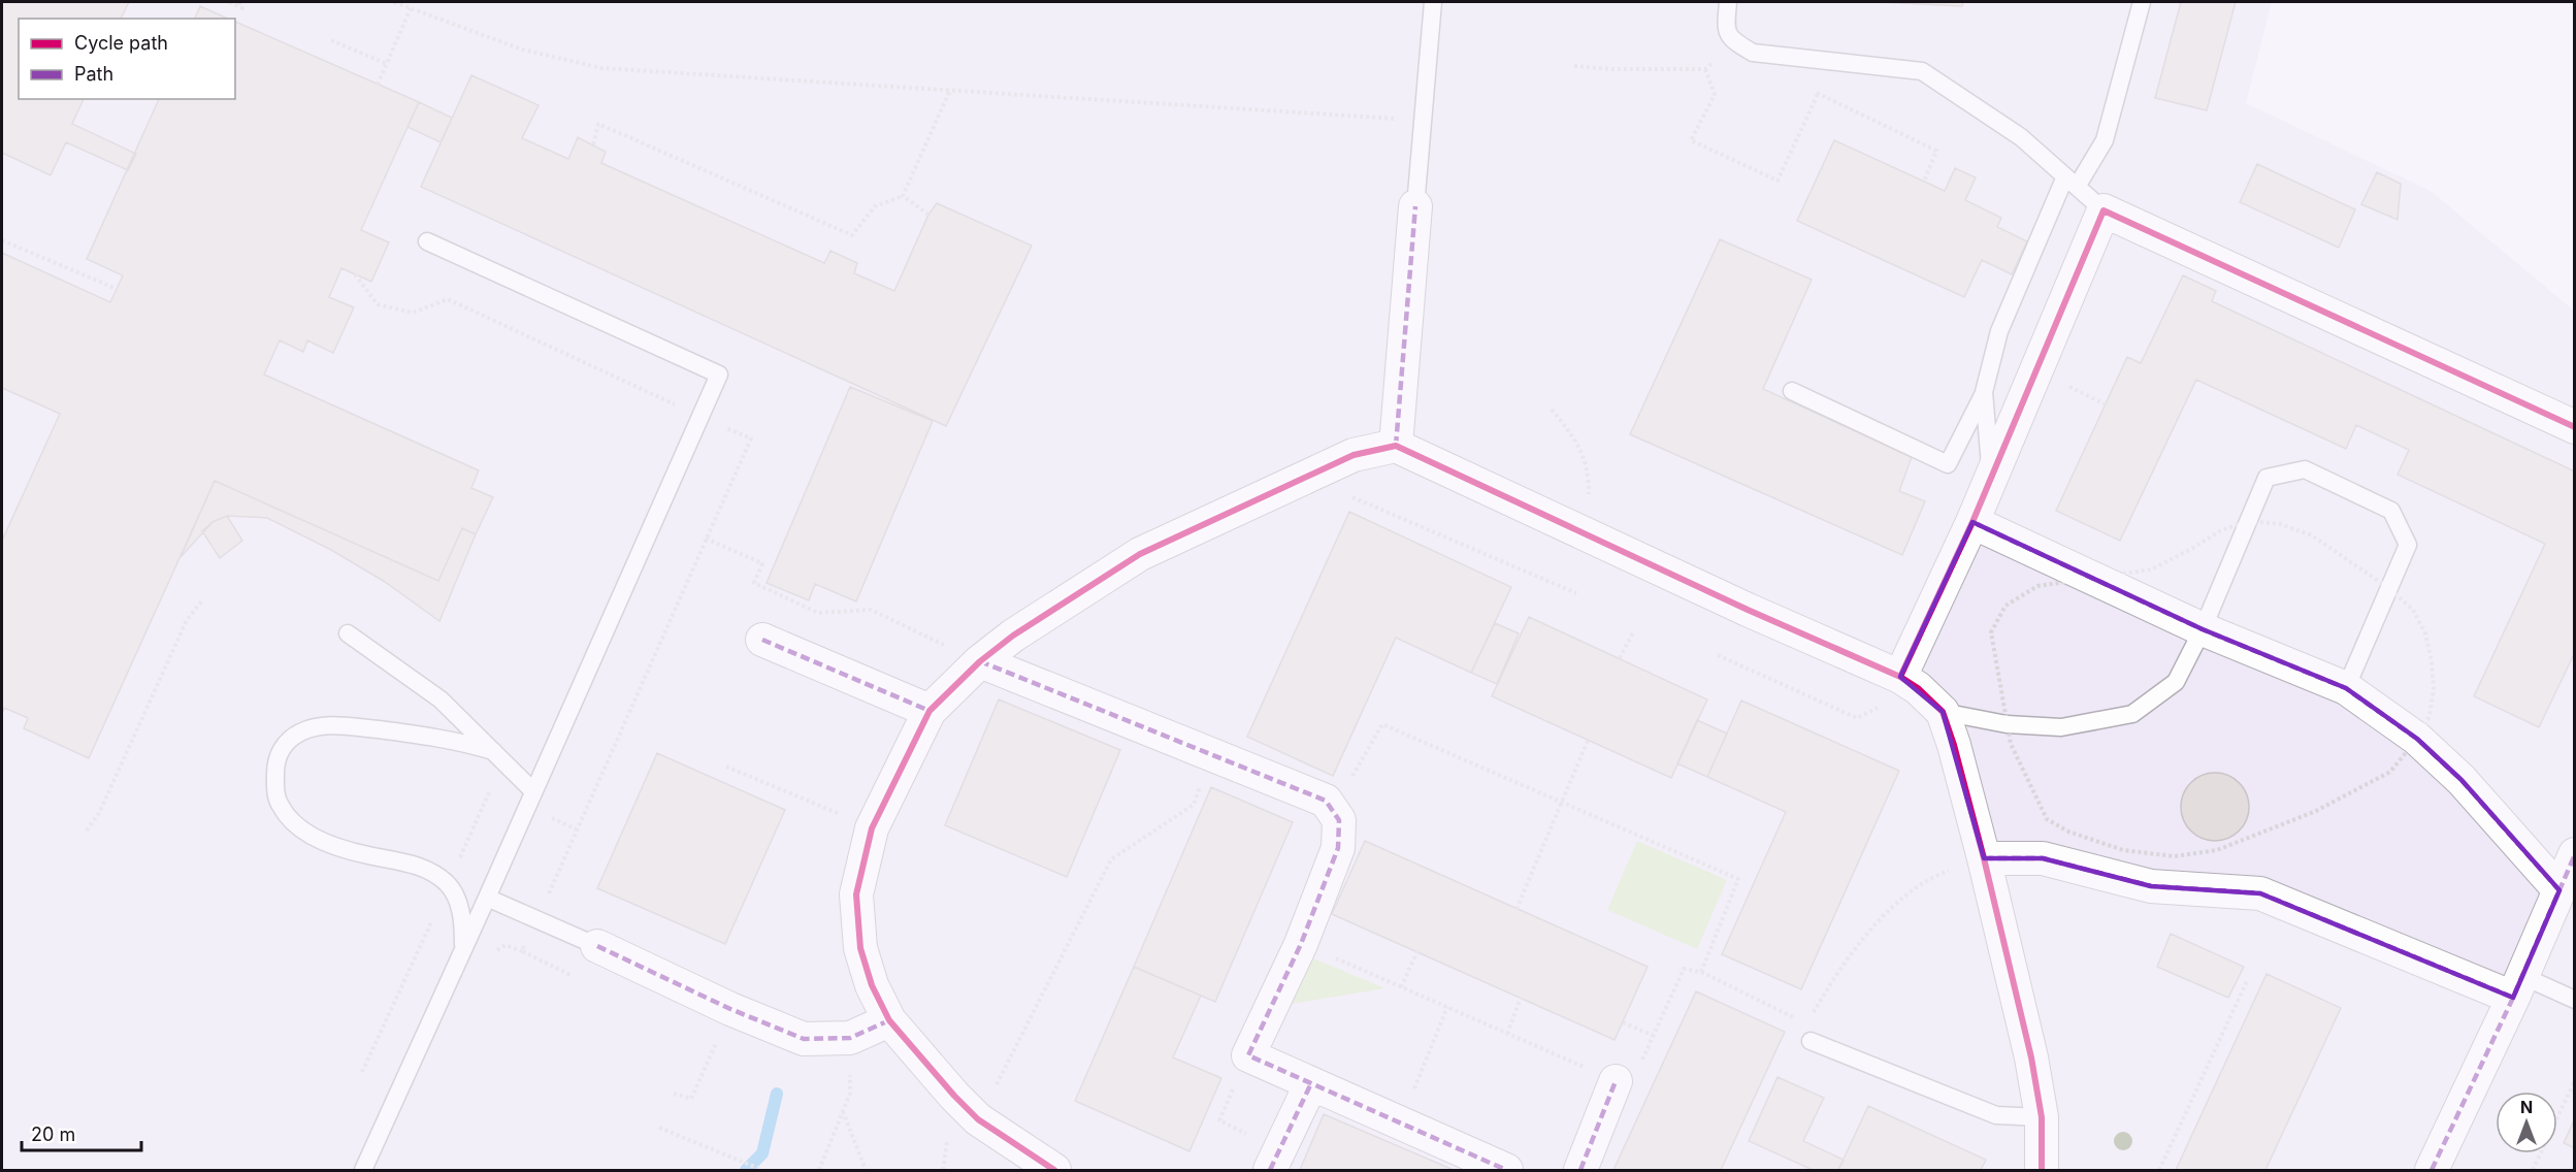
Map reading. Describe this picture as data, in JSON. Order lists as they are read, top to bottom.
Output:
{
  "legend": ["Cycle path", "Path"],
  "scale_bar": "20 m",
  "north": "top"
}
